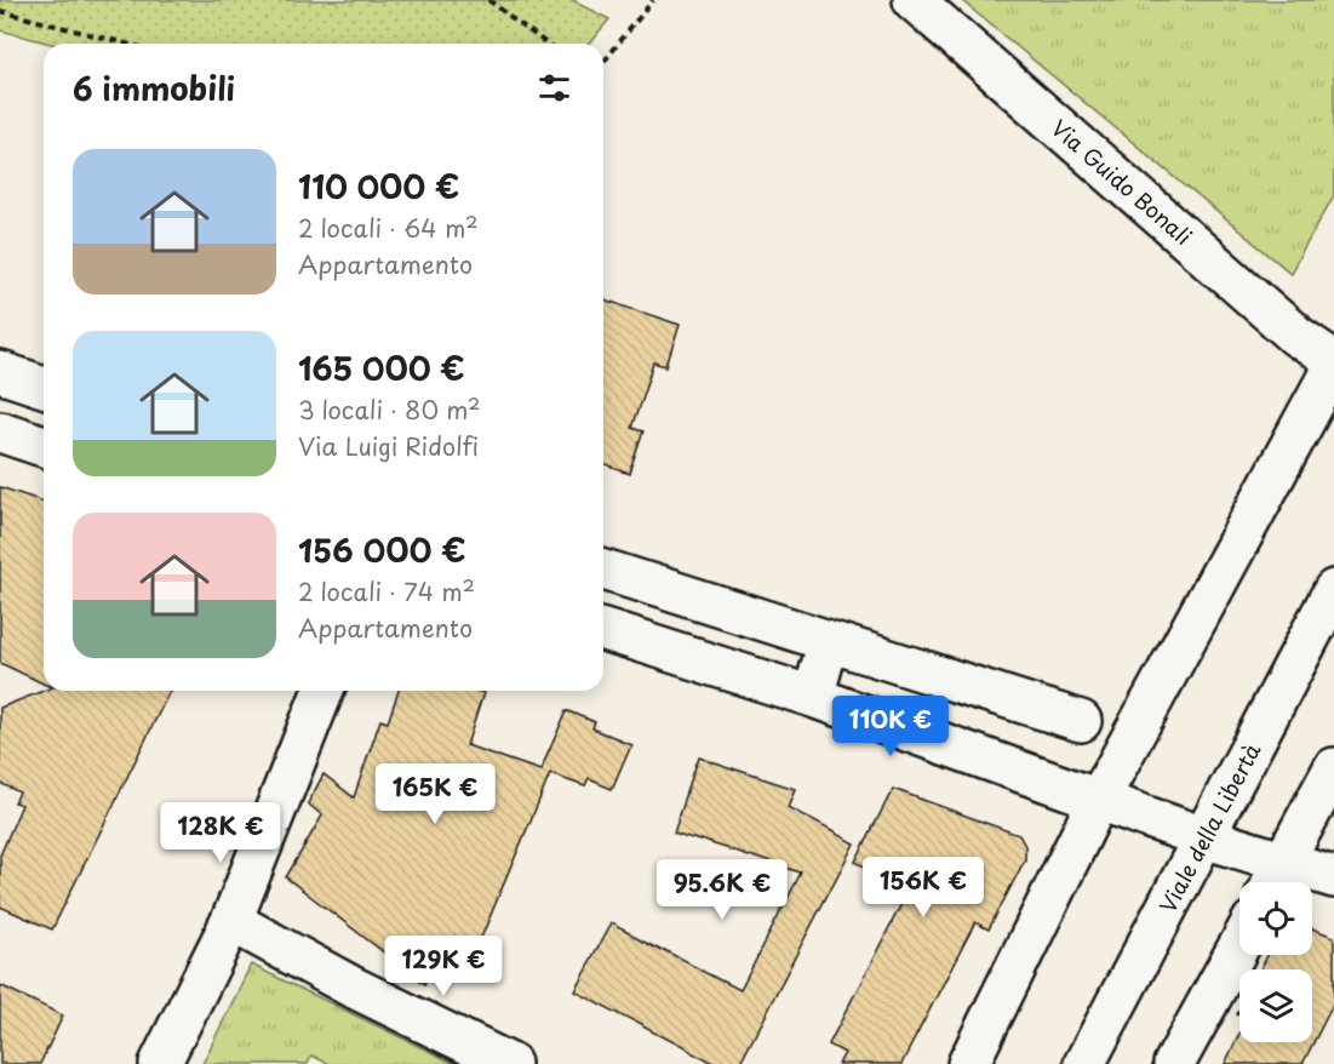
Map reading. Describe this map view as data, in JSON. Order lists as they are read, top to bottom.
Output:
{
  "streets": {
    "street": ["Via Guido Bonali", "Viale della Libertà"]
  },
  "page": {
    "heading": "6 immobili",
    "list": [
      {
        "name": "110 000 €",
        "note": "2 locali · 64 m² · Appartamento"
      },
      {
        "name": "165 000 €",
        "note": "3 locali · 80 m² · Via Luigi Ridolfi"
      },
      {
        "name": "156 000 €",
        "note": "2 locali · 74 m² · Appartamento"
      }
    ],
    "price": [
      "110K €",
      "165K €",
      "128K €",
      "156K €",
      "95.6K €",
      "129K €"
    ]
  }
}
